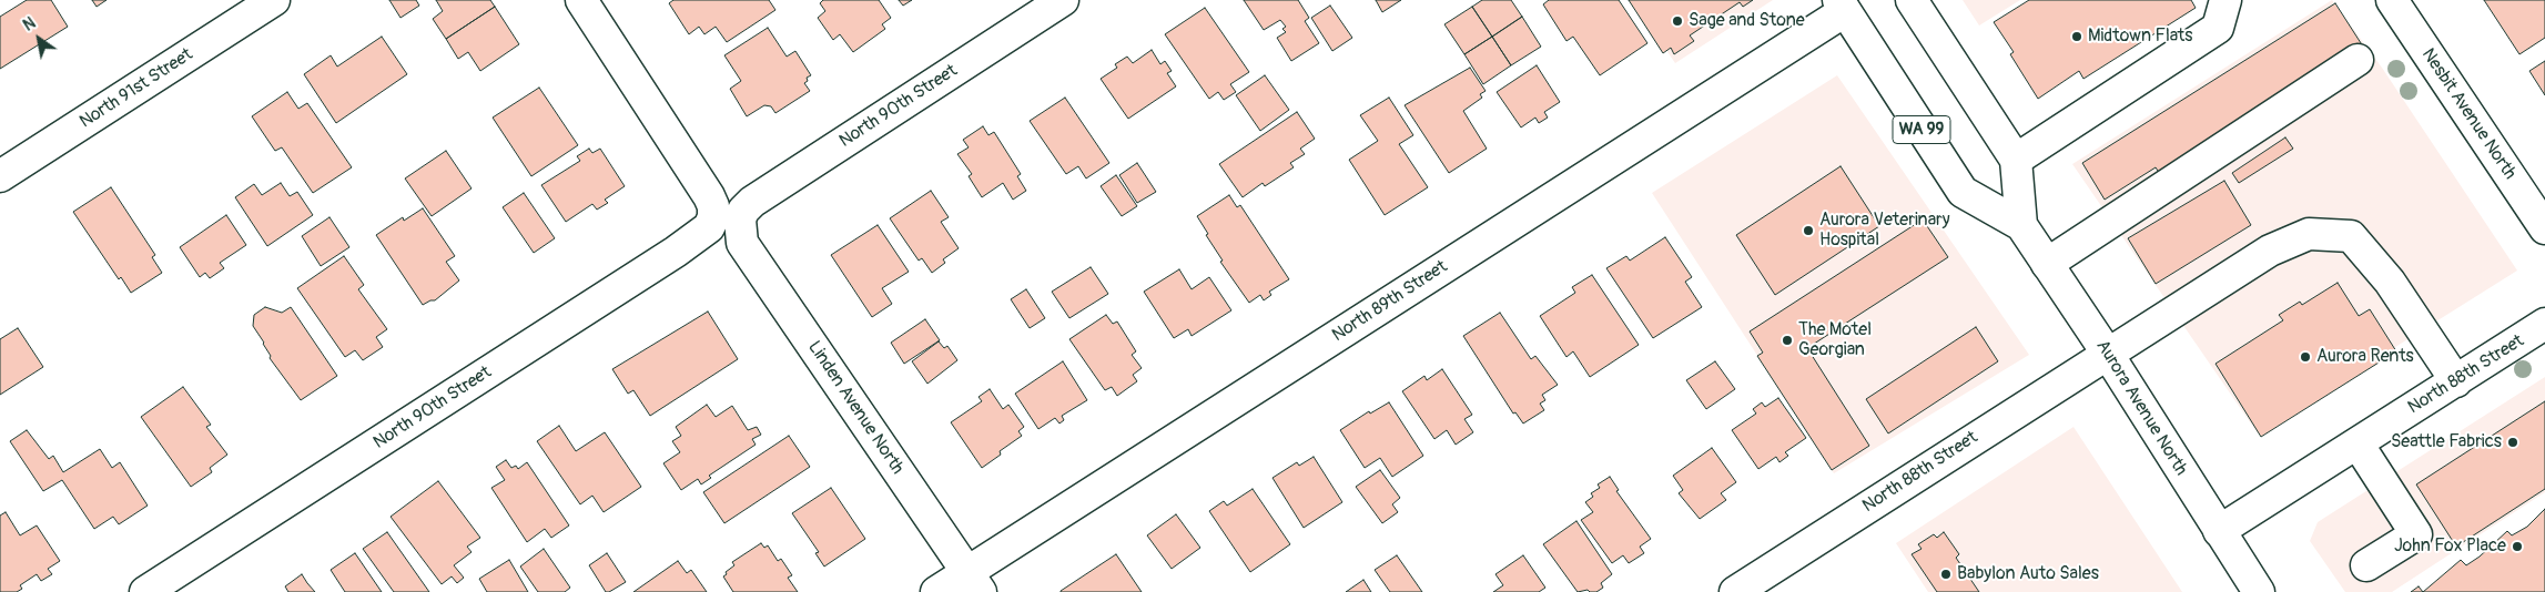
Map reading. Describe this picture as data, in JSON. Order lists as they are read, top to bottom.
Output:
{
  "streets": {
    "main road": [
      "North 91st Street",
      "North 90th Street",
      "Nesbit Avenue North",
      "WA 99",
      "North 89th Street",
      "North 88th Street",
      "Linden Avenue North",
      "Aurora Avenue North"
    ]
  },
  "crossings": [
    ["North 90th Street", "Linden Avenue North"],
    ["North 89th Street", "Linden Avenue North"],
    ["North 89th Street", "Aurora Avenue North"],
    ["North 88th Street", "Aurora Avenue North"]
  ],
  "places": [
    "Sage and Stone",
    "Midtown Flats",
    "Aurora Veterinary Hospital",
    "The Motel Georgian",
    "Aurora Rents",
    "Seattle Fabrics",
    "John Fox Place",
    "Babylon Auto Sales"
  ],
  "north": "top left"
}
